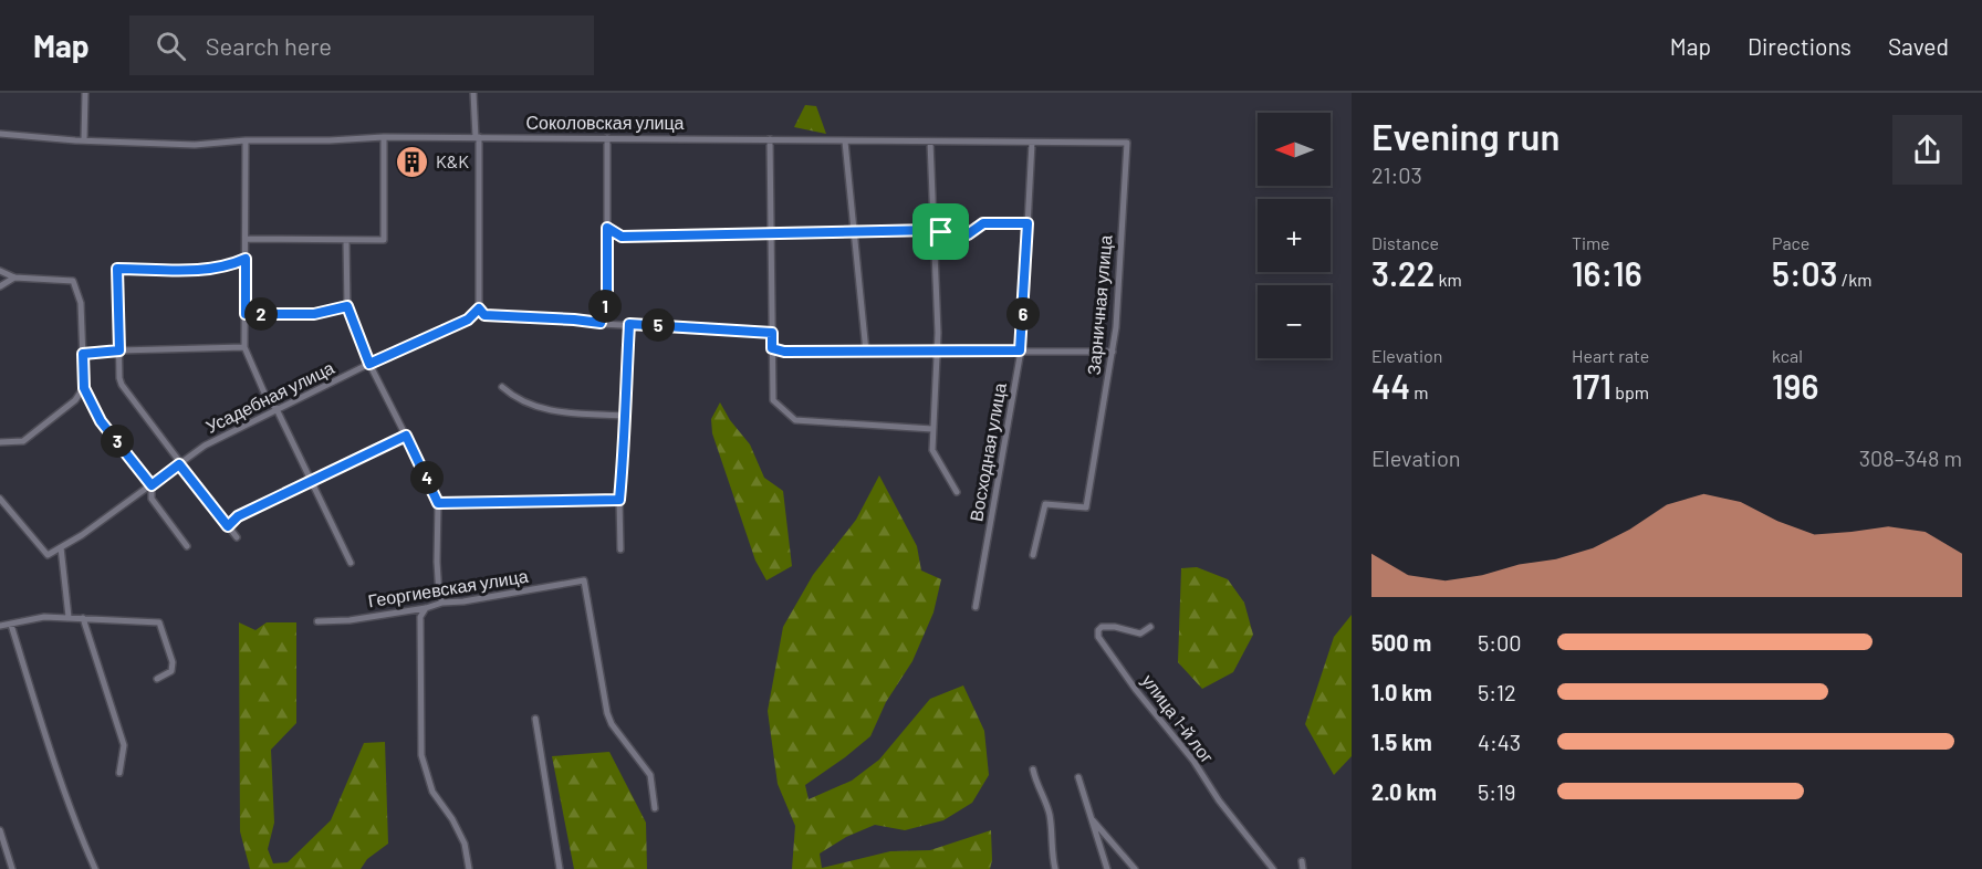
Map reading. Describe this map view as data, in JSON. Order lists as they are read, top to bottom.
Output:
{
  "streets": {
    "street": [
      "Соколовская улица",
      "Зарничная улица",
      "Усадебная улица",
      "Восходная улица",
      "Георгиевская улица",
      "улица 1-й лог"
    ]
  },
  "crossings": [
    ["Соколовская улица", "Зарничная улица"],
    ["Соколовская улица", "Восходная улица"]
  ],
  "places": {
    "building": ["K&K"]
  },
  "north": "left",
  "page": {
    "header": "Map",
    "search": "Search here",
    "nav": ["Map", "Directions", "Saved"],
    "heading": ["Evening run", "21:03"],
    "map_buttons": ["+", "−"],
    "stats": [
      ["Distance", "3.22 km"],
      ["Time", "16:16"],
      ["Pace", "5:03 /km"],
      ["Elevation", "44 m"],
      ["Heart rate", "171 bpm"],
      ["kcal", "196"]
    ],
    "pins": [
      "1",
      "2",
      "6",
      "5",
      "3",
      "4"
    ],
    "chart": ["Elevation", "308–348 m"],
    "list": [
      {
        "name": "500 m",
        "note": "5:00"
      },
      {
        "name": "1.0 km",
        "note": "5:12"
      },
      {
        "name": "1.5 km",
        "note": "4:43"
      },
      {
        "name": "2.0 km",
        "note": "5:19"
      }
    ]
  }
}
